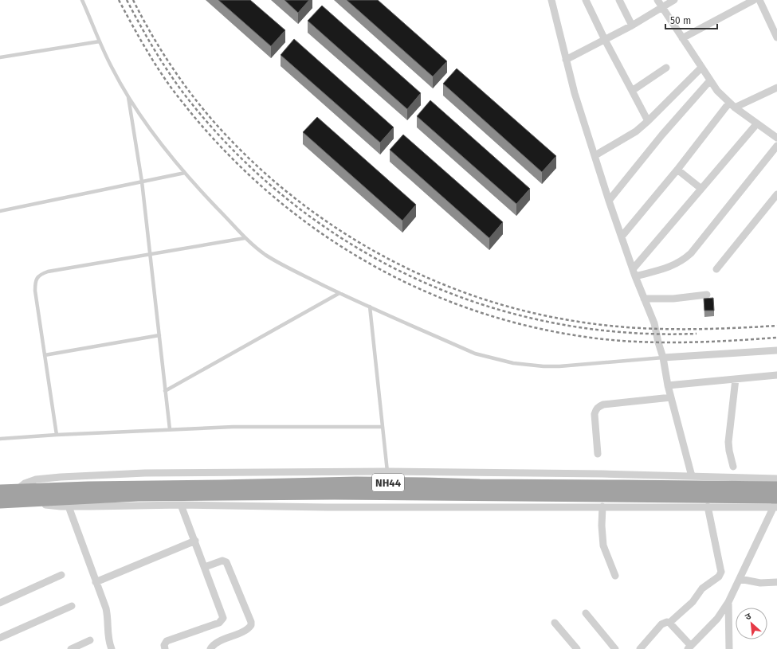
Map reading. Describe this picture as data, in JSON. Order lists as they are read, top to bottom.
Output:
{
  "streets": {
    "highway": ["NH44"]
  },
  "scale_bar": "50 m",
  "north": "top left"
}
